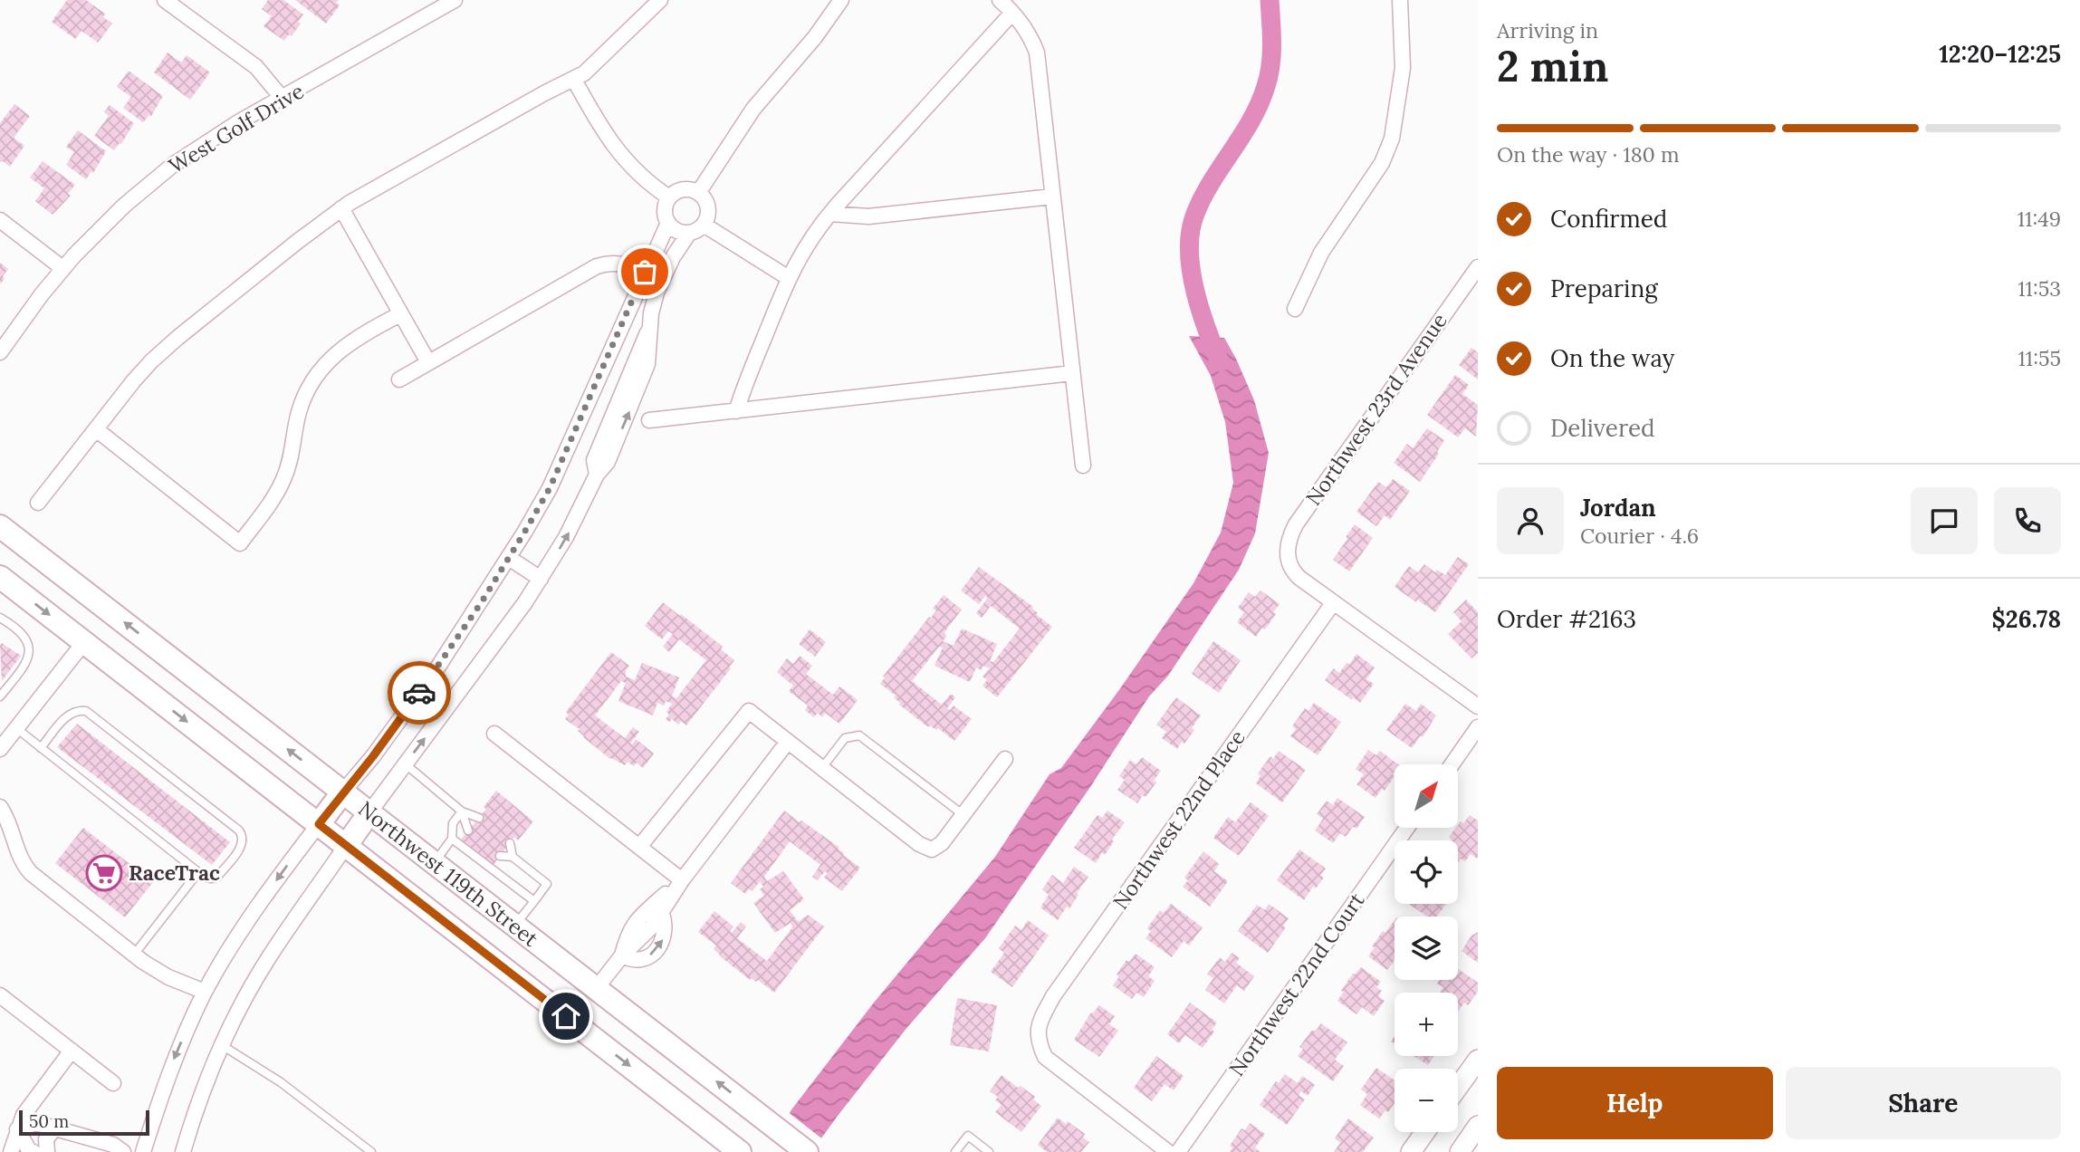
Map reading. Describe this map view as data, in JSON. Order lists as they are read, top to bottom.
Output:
{
  "streets": {
    "highway": ["Northwest 119th Street"],
    "street": [
      "West Golf Drive",
      "Northwest 23rd Avenue",
      "Northwest 22nd Place",
      "Northwest 22nd Court"
    ]
  },
  "crossings": [
    ["Northwest 23rd Avenue", "Northwest 22nd Place"]
  ],
  "places": {
    "supermarket": ["RaceTrac"]
  },
  "scale_bar": "50 m",
  "north": "top right",
  "page": {
    "heading": ["2 min", "Arriving in", "12:20–12:25"],
    "panel": [
      "Jordan",
      "Courier · 4.6",
      "Order #2163",
      "$26.78"
    ],
    "bar": "On the way · 180 m",
    "list": [
      ["Confirmed", "11:49"],
      ["Preparing", "11:53"],
      ["On the way", "11:55"],
      "Delivered"
    ],
    "map_buttons": ["+", "−"],
    "buttons": ["Help", "Share"],
    "scale": "50 m"
  }
}
